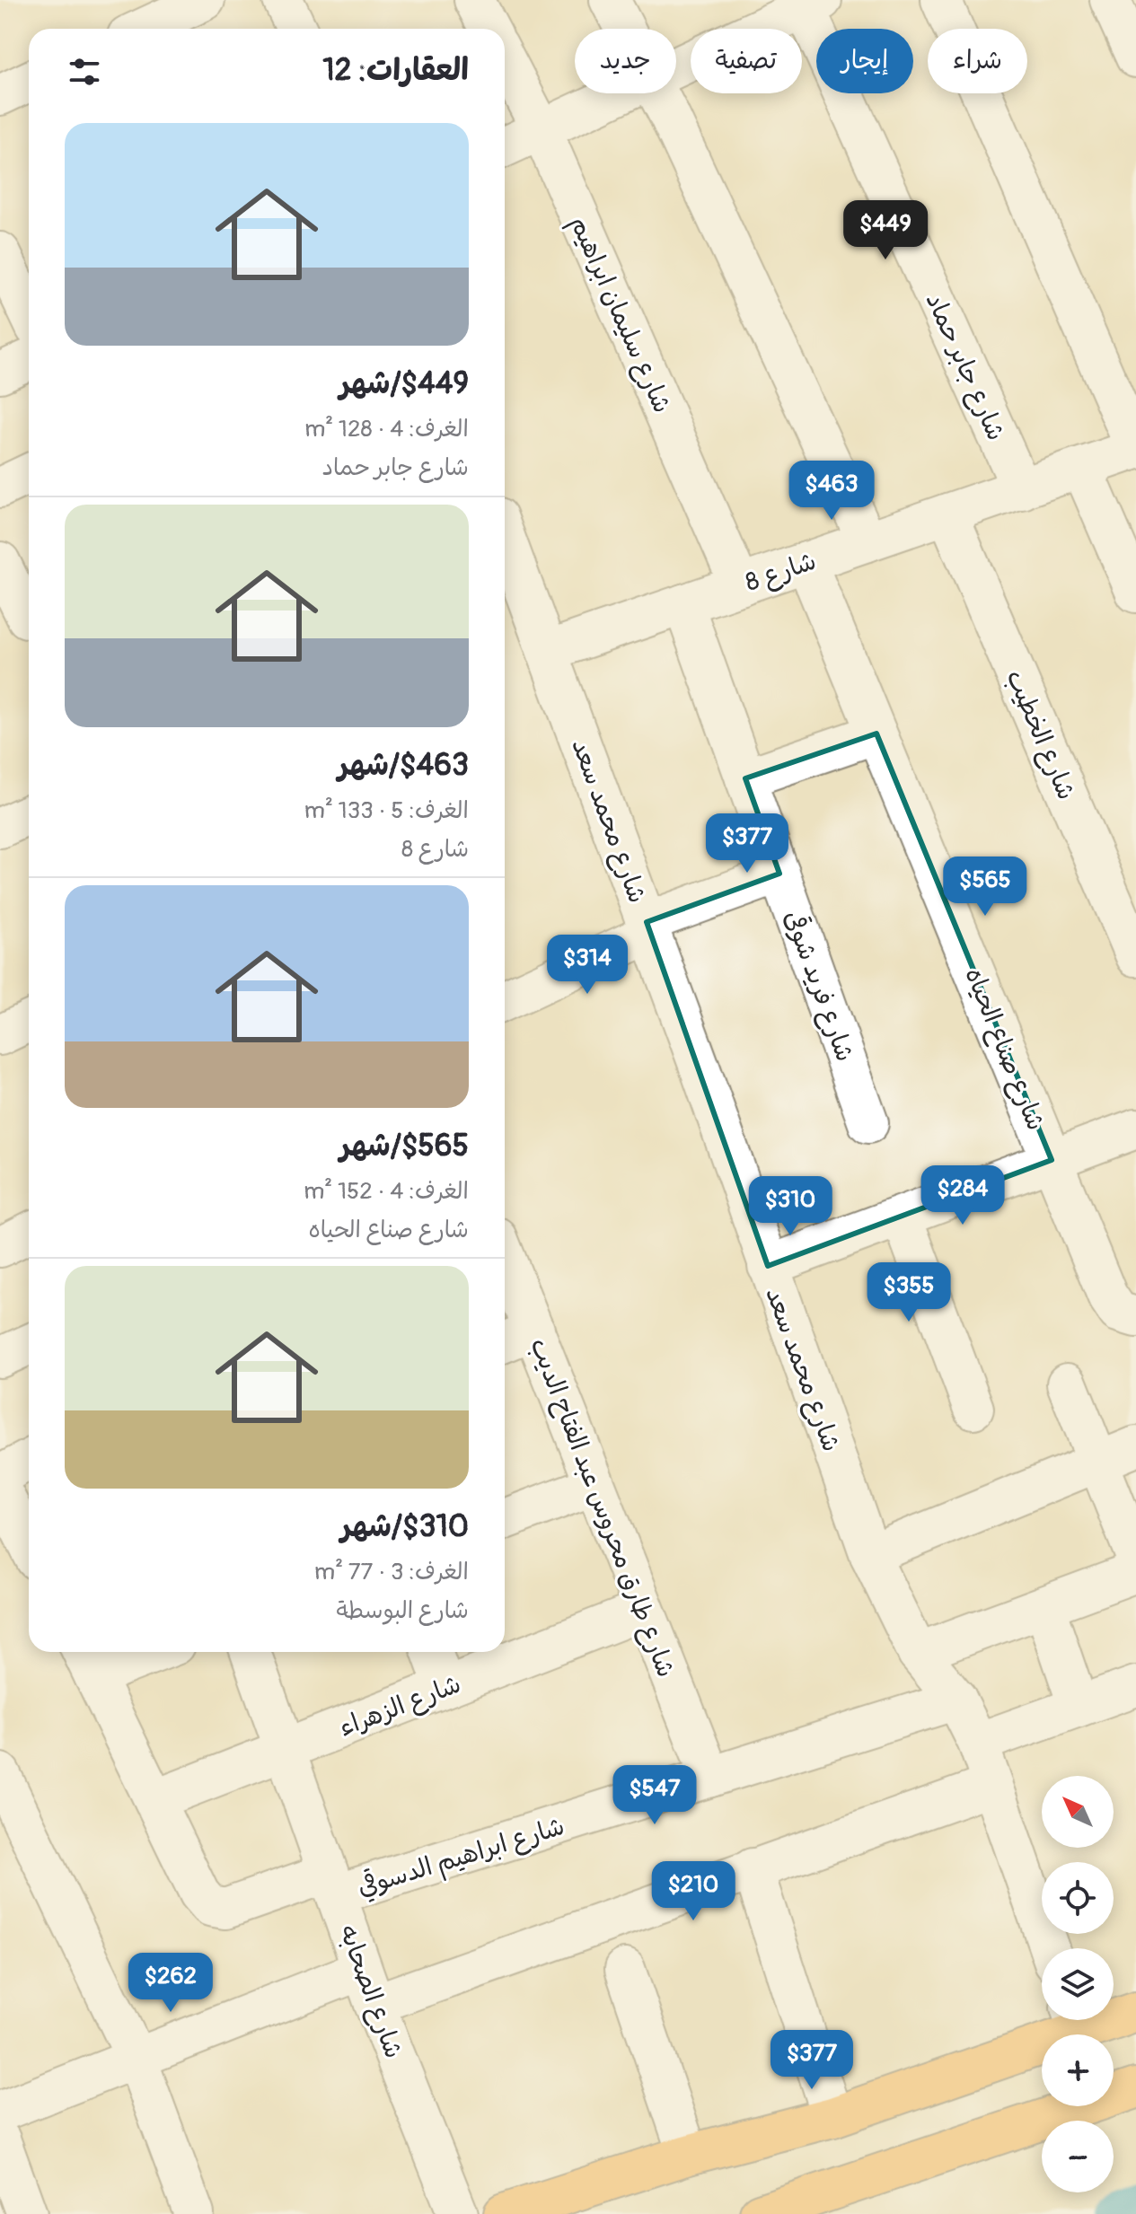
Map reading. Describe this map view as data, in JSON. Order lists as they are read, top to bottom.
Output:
{
  "streets": {
    "street": [
      "شارع سليمان ابراهيم",
      "شارع جابر حماد",
      "شارع 8",
      "شارع الخطيب",
      "شارع محمد سعد",
      "شارع فريد شوقى",
      "شارع صناع الحياه",
      "شارع طارق محروس عبد الفتاح الديب",
      "شارع الزهراء",
      "شارع ابراهيم الدسوقي",
      "شارع الصحابه"
    ]
  },
  "crossings": [
    ["شارع سليمان ابراهيم", "شارع 8"],
    ["شارع جابر حماد", "شارع 8"],
    ["شارع 8", "شارع الخطيب"],
    ["شارع 8", "شارع محمد سعد"],
    ["شارع 8", "شارع فريد شوقى"],
    ["شارع 8", "شارع صناع الحياه"],
    ["شارع محمد سعد", "شارع ابراهيم الدسوقي"],
    ["شارع طارق محروس عبد الفتاح الديب", "شارع الزهراء"],
    ["شارع طارق محروس عبد الفتاح الديب", "شارع ابراهيم الدسوقي"],
    ["شارع الزهراء", "شارع ابراهيم الدسوقي"],
    ["شارع الزهراء", "شارع الصحابه"],
    ["شارع ابراهيم الدسوقي", "شارع الصحابه"]
  ],
  "north": "top left",
  "page": {
    "chip": [
      "شراء",
      "إيجار",
      "تصفية",
      "جديد"
    ],
    "heading": "العقارات: 12",
    "list": [
      {
        "name": "$449/شهر",
        "note": "الغرف: 4 · 128 m² · شارع جابر حماد"
      },
      {
        "name": "$463/شهر",
        "note": "الغرف: 5 · 133 m² · شارع 8"
      },
      {
        "name": "$565/شهر",
        "note": "الغرف: 4 · 152 m² · شارع صناع الحياه"
      },
      {
        "name": "$310/شهر",
        "note": "الغرف: 3 · 77 m² · شارع البوسطة"
      }
    ],
    "price": [
      "$449",
      "$463",
      "$377",
      "$565",
      "$314",
      "$284",
      "$310",
      "$355",
      "$547",
      "$210",
      "$262",
      "$377"
    ],
    "map_buttons": ["+", "−"]
  }
}
